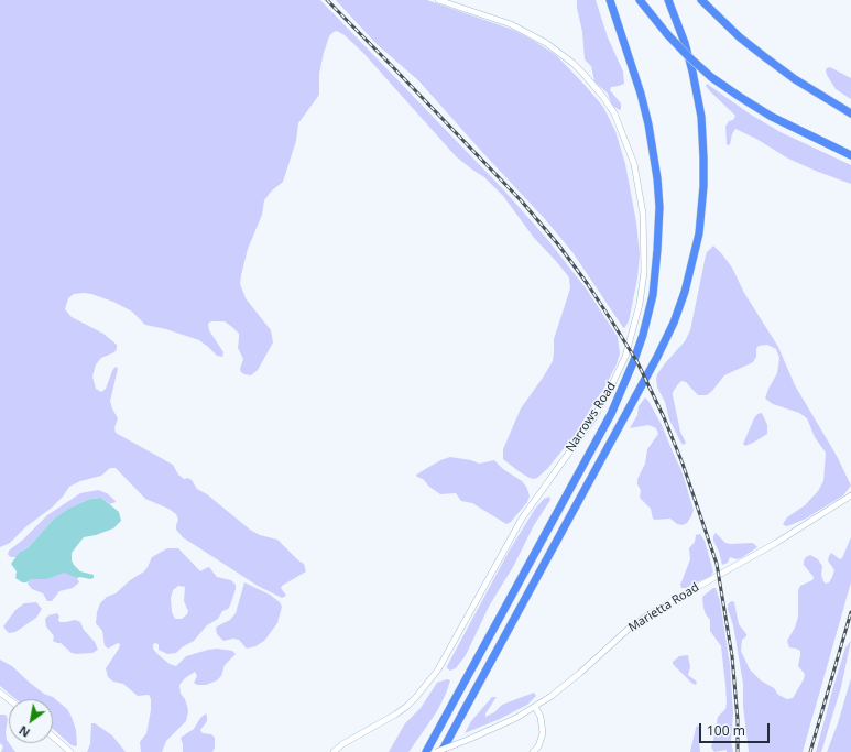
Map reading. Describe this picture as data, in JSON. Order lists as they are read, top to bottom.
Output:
{
  "streets": {
    "street": ["Narrows Road", "Marietta Road"]
  },
  "scale_bar": "100 m",
  "north": "bottom left"
}
